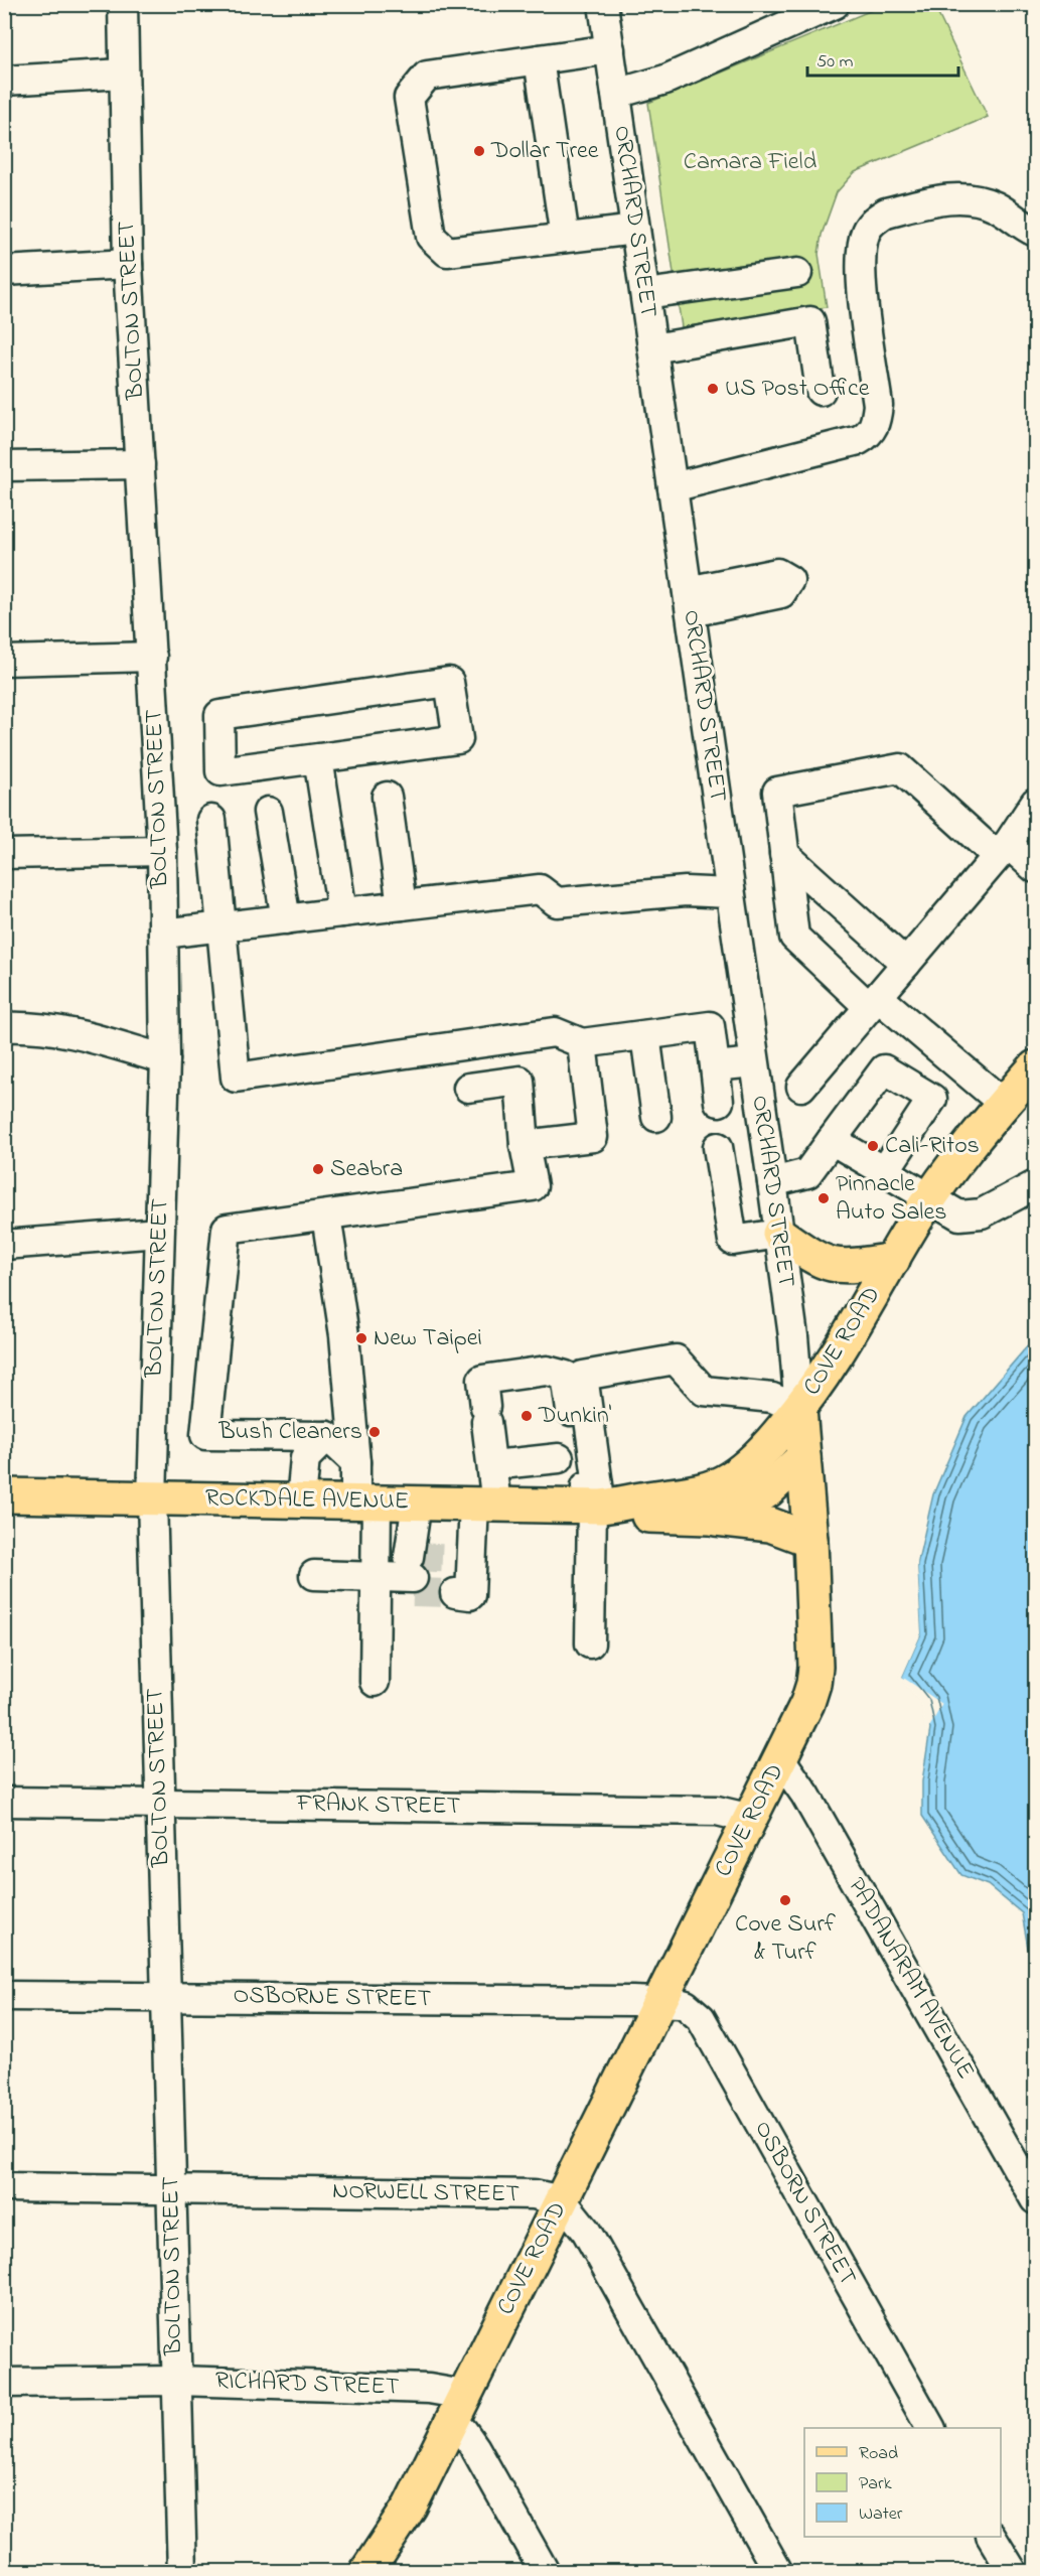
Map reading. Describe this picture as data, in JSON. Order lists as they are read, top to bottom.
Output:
{
  "streets": {
    "main road": ["COVE ROAD", "ROCKDALE AVENUE"],
    "street": [
      "ORCHARD STREET",
      "BOLTON STREET",
      "FRANK STREET",
      "PADANARAM AVENUE",
      "OSBORNE STREET",
      "NORWELL STREET",
      "OSBORN STREET",
      "RICHARD STREET"
    ]
  },
  "crossings": [
    ["ORCHARD STREET", "COVE ROAD"],
    ["ORCHARD STREET", "ROCKDALE AVENUE"],
    ["BOLTON STREET", "ROCKDALE AVENUE"],
    ["BOLTON STREET", "FRANK STREET"],
    ["BOLTON STREET", "OSBORNE STREET"],
    ["BOLTON STREET", "NORWELL STREET"],
    ["BOLTON STREET", "RICHARD STREET"],
    ["COVE ROAD", "ROCKDALE AVENUE"],
    ["COVE ROAD", "FRANK STREET"],
    ["COVE ROAD", "PADANARAM AVENUE"],
    ["COVE ROAD", "OSBORNE STREET"],
    ["COVE ROAD", "NORWELL STREET"],
    ["COVE ROAD", "OSBORN STREET"],
    ["COVE ROAD", "RICHARD STREET"],
    ["OSBORNE STREET", "OSBORN STREET"]
  ],
  "parks": ["Camara Field"],
  "places": [
    "Dollar Tree",
    "US Post Office",
    "Cali-Ritos",
    "Seabra",
    "Pinnacle Auto Sales",
    "New Taipei",
    "Dunkin'",
    "Bush Cleaners",
    "Cove Surf & Turf"
  ],
  "legend": ["Road", "Park", "Water"],
  "scale_bar": "50 m"
}
